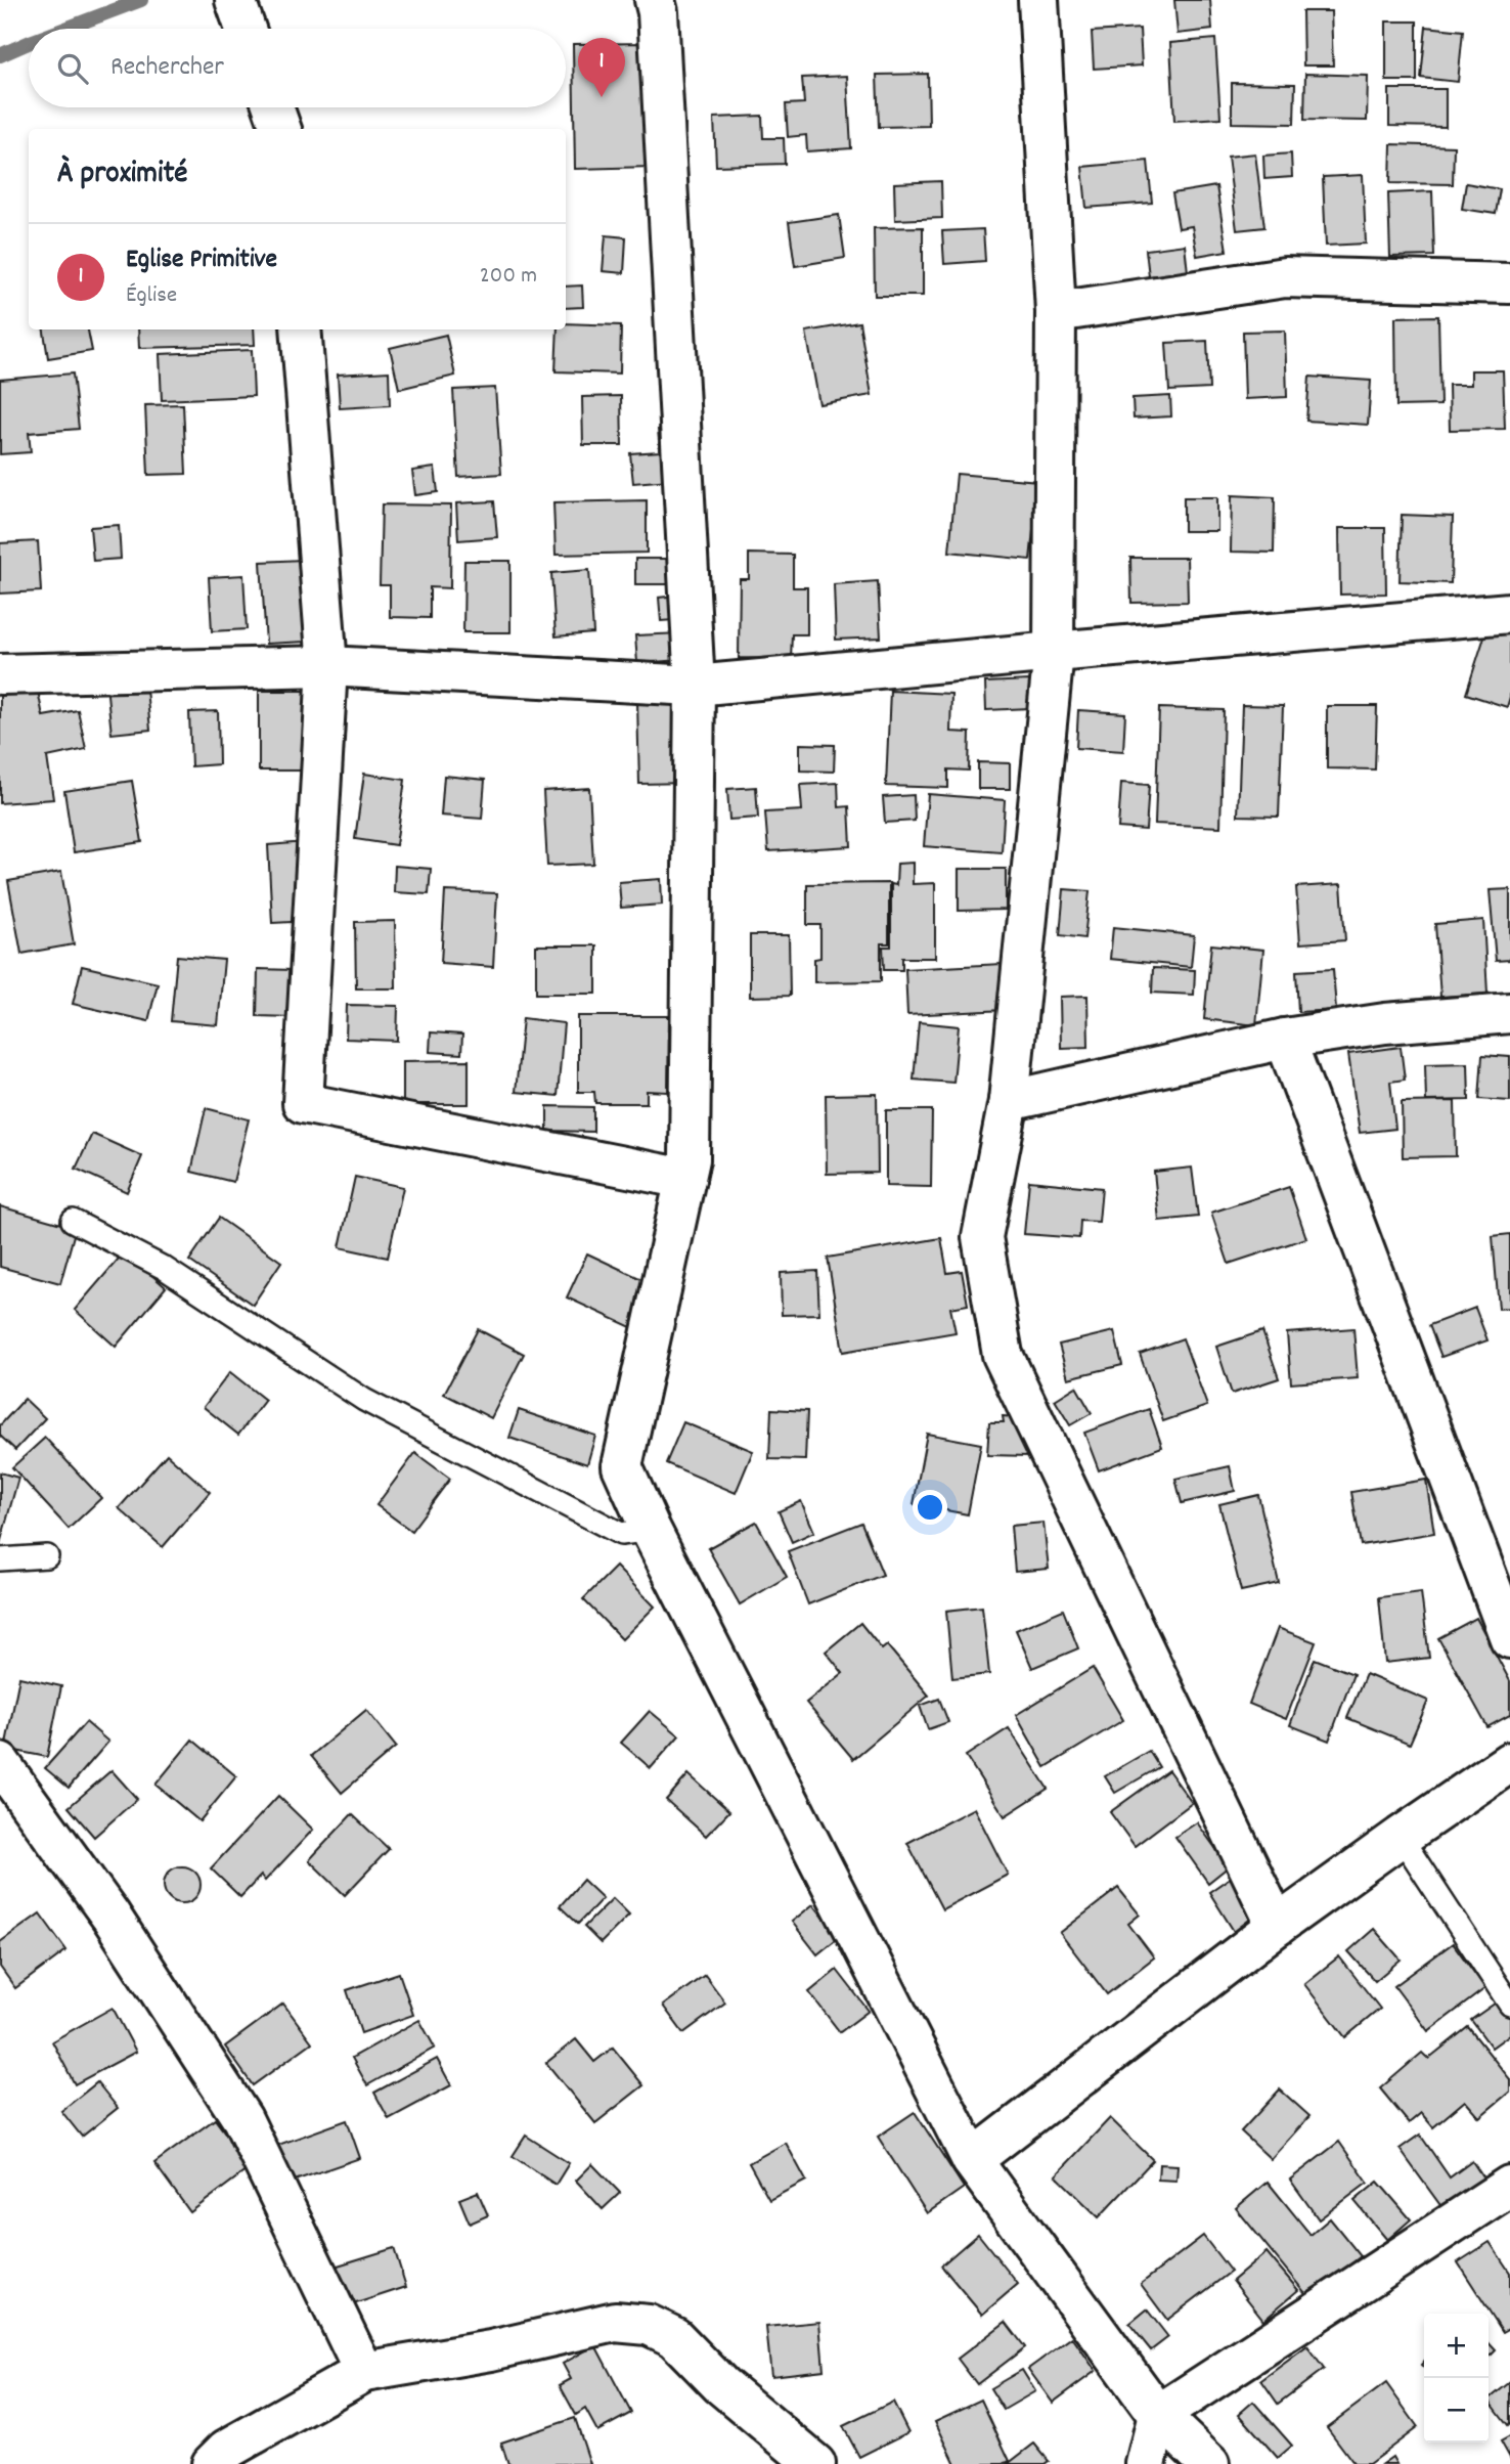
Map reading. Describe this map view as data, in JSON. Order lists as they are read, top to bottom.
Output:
{
  "page": {
    "search": "Rechercher",
    "pins": "1",
    "heading": "À proximité",
    "list": [
      {
        "mark": "1",
        "name": "Eglise Primitive",
        "note": "Église",
        "value": "200 m"
      }
    ],
    "map_buttons": ["+", "−"]
  }
}
